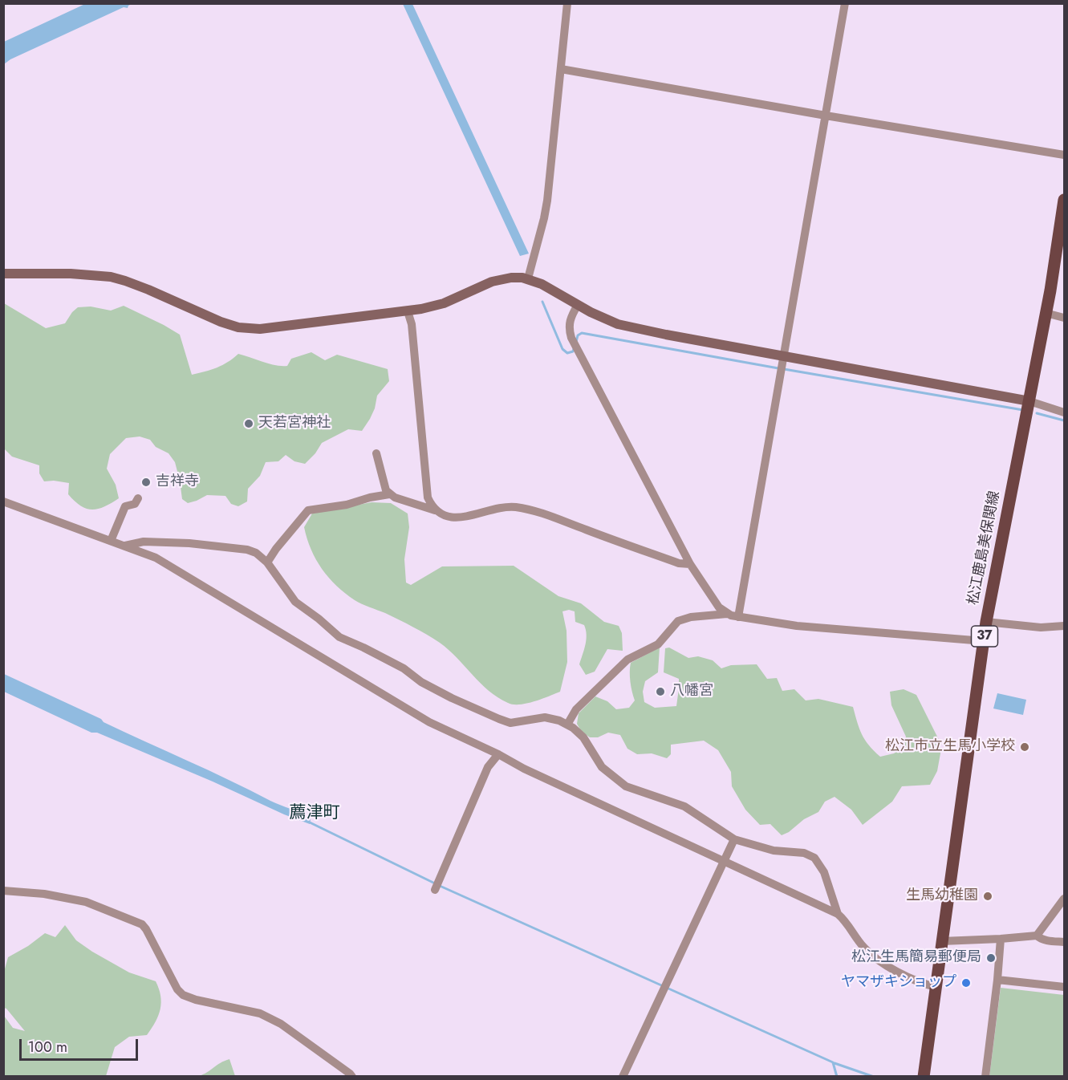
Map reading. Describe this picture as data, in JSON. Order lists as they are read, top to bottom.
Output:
{
  "streets": {
    "main road": ["松江鹿島美保関線", "37"]
  },
  "districts": ["薦津町"],
  "places": [
    "天若宮神社",
    "吉祥寺",
    "八幡宮",
    "松江市立生馬小学校",
    "生馬幼稚園",
    "松江生馬簡易郵便局",
    "ヤマザキショップ"
  ],
  "scale_bar": "100 m"
}
